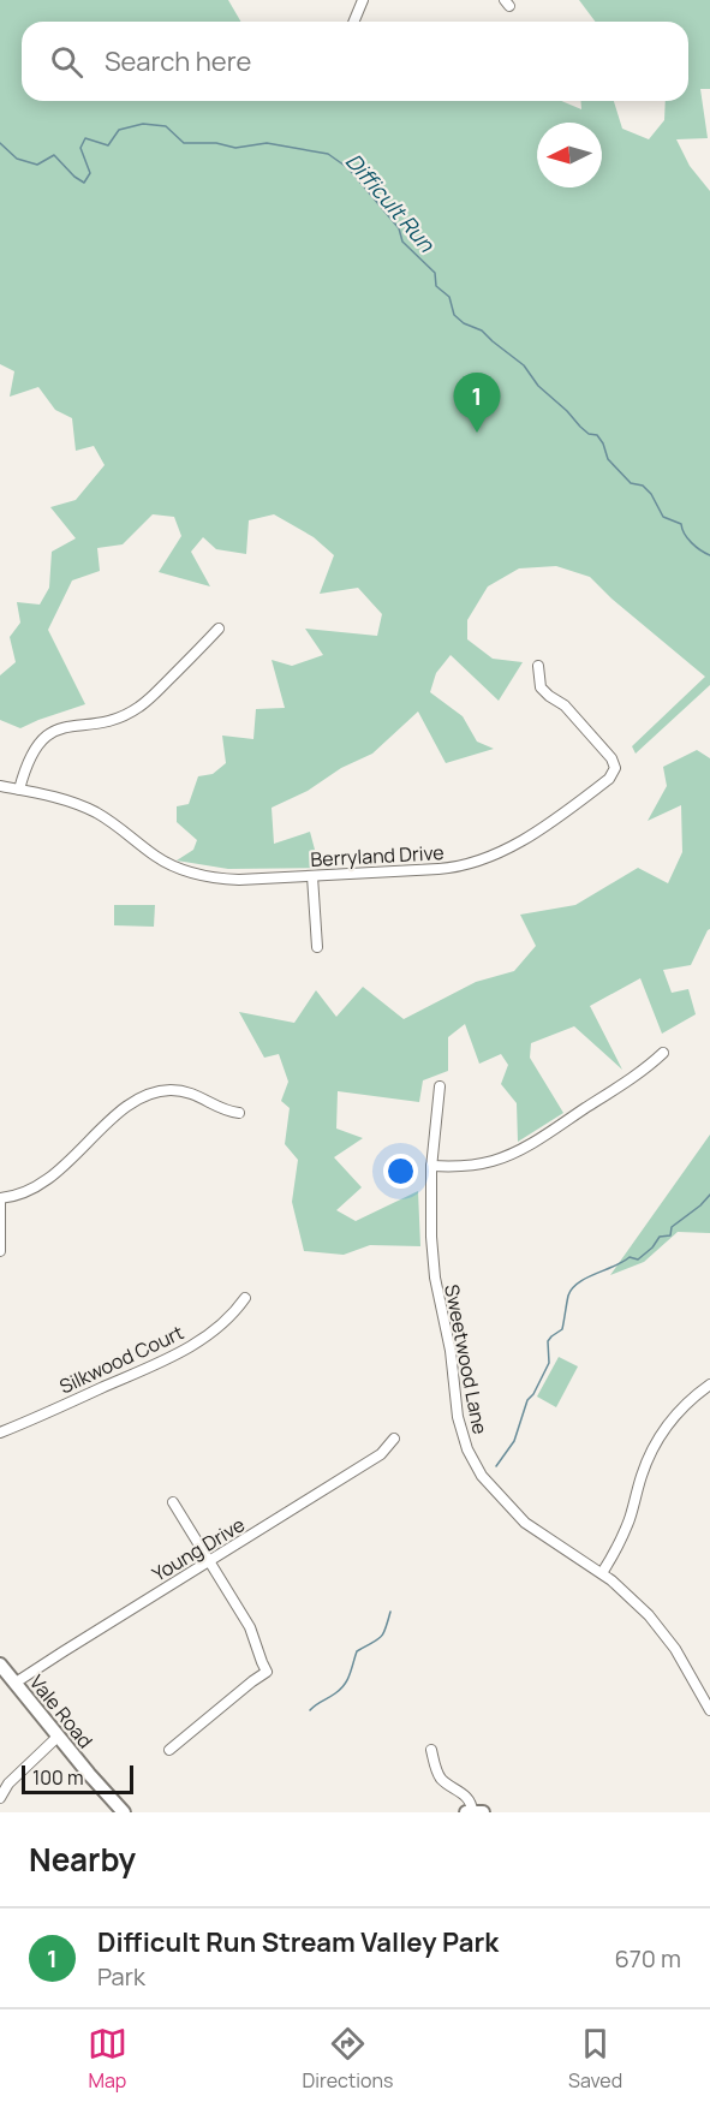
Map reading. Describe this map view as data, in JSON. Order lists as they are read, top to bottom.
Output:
{
  "streets": {
    "main road": ["Vale Road"],
    "street": [
      "Berryland Drive",
      "Silkwood Court",
      "Sweetwood Lane",
      "Young Drive"
    ]
  },
  "crossings": [
    ["Young Drive", "Vale Road"]
  ],
  "water": ["Difficult Run"],
  "scale_bar": "100 m",
  "north": "left",
  "page": {
    "search": "Search here",
    "pins": "1",
    "scale": "100 m",
    "heading": "Nearby",
    "list": [
      {
        "mark": "1",
        "name": "Difficult Run Stream Valley Park",
        "note": "Park",
        "value": "670 m"
      }
    ],
    "nav": ["Map", "Directions", "Saved"]
  }
}
